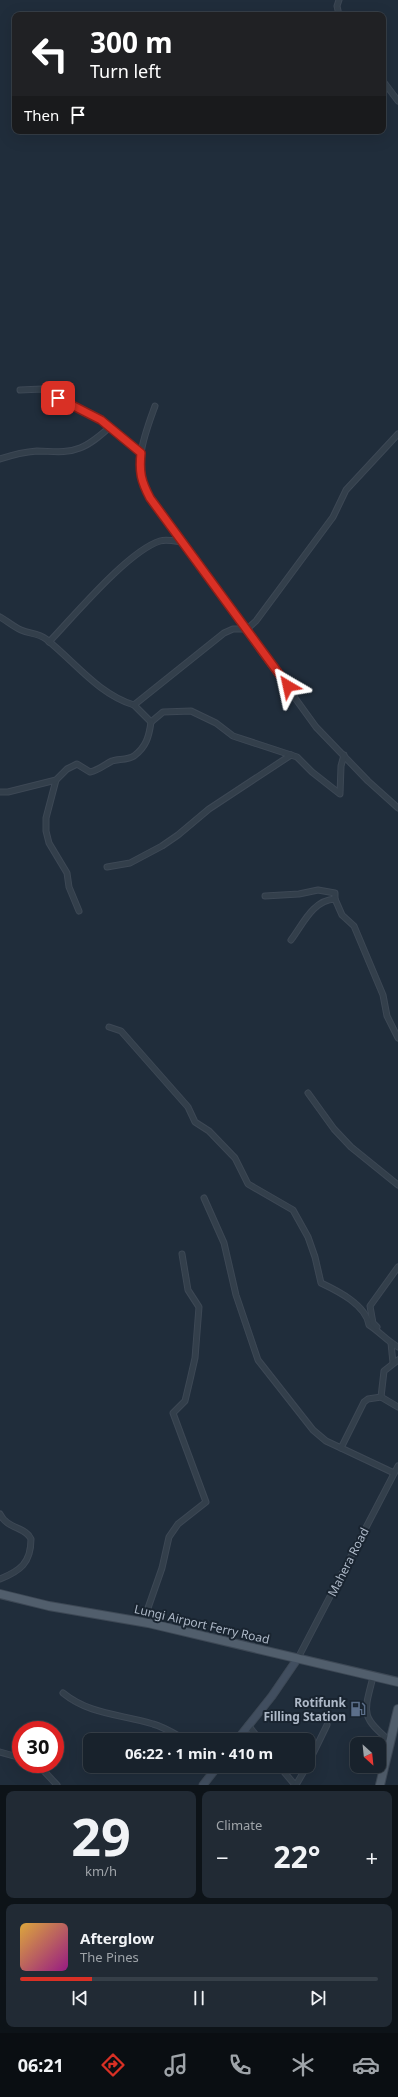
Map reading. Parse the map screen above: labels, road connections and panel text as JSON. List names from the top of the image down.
{
  "streets": {
    "main road": ["Lungi Airport Ferry Road"],
    "street": ["Mahera Road"]
  },
  "crossings": [
    ["Mahera Road", "Lungi Airport Ferry Road"]
  ],
  "places": {
    "fuel station": ["Rotifunk Filling Station"]
  },
  "north": "bottom right",
  "page": {
    "turn": ["300 m", "Turn left"],
    "then": "Then",
    "limit": "30",
    "trip": "06:22 · 1 min · 410 m",
    "tile": [
      ["29", "km/h"],
      "Climate"
    ],
    "heat": ["−", "22°", "+"],
    "song": ["Afterglow", "The Pines"],
    "tabs": "06:21"
  }
}
